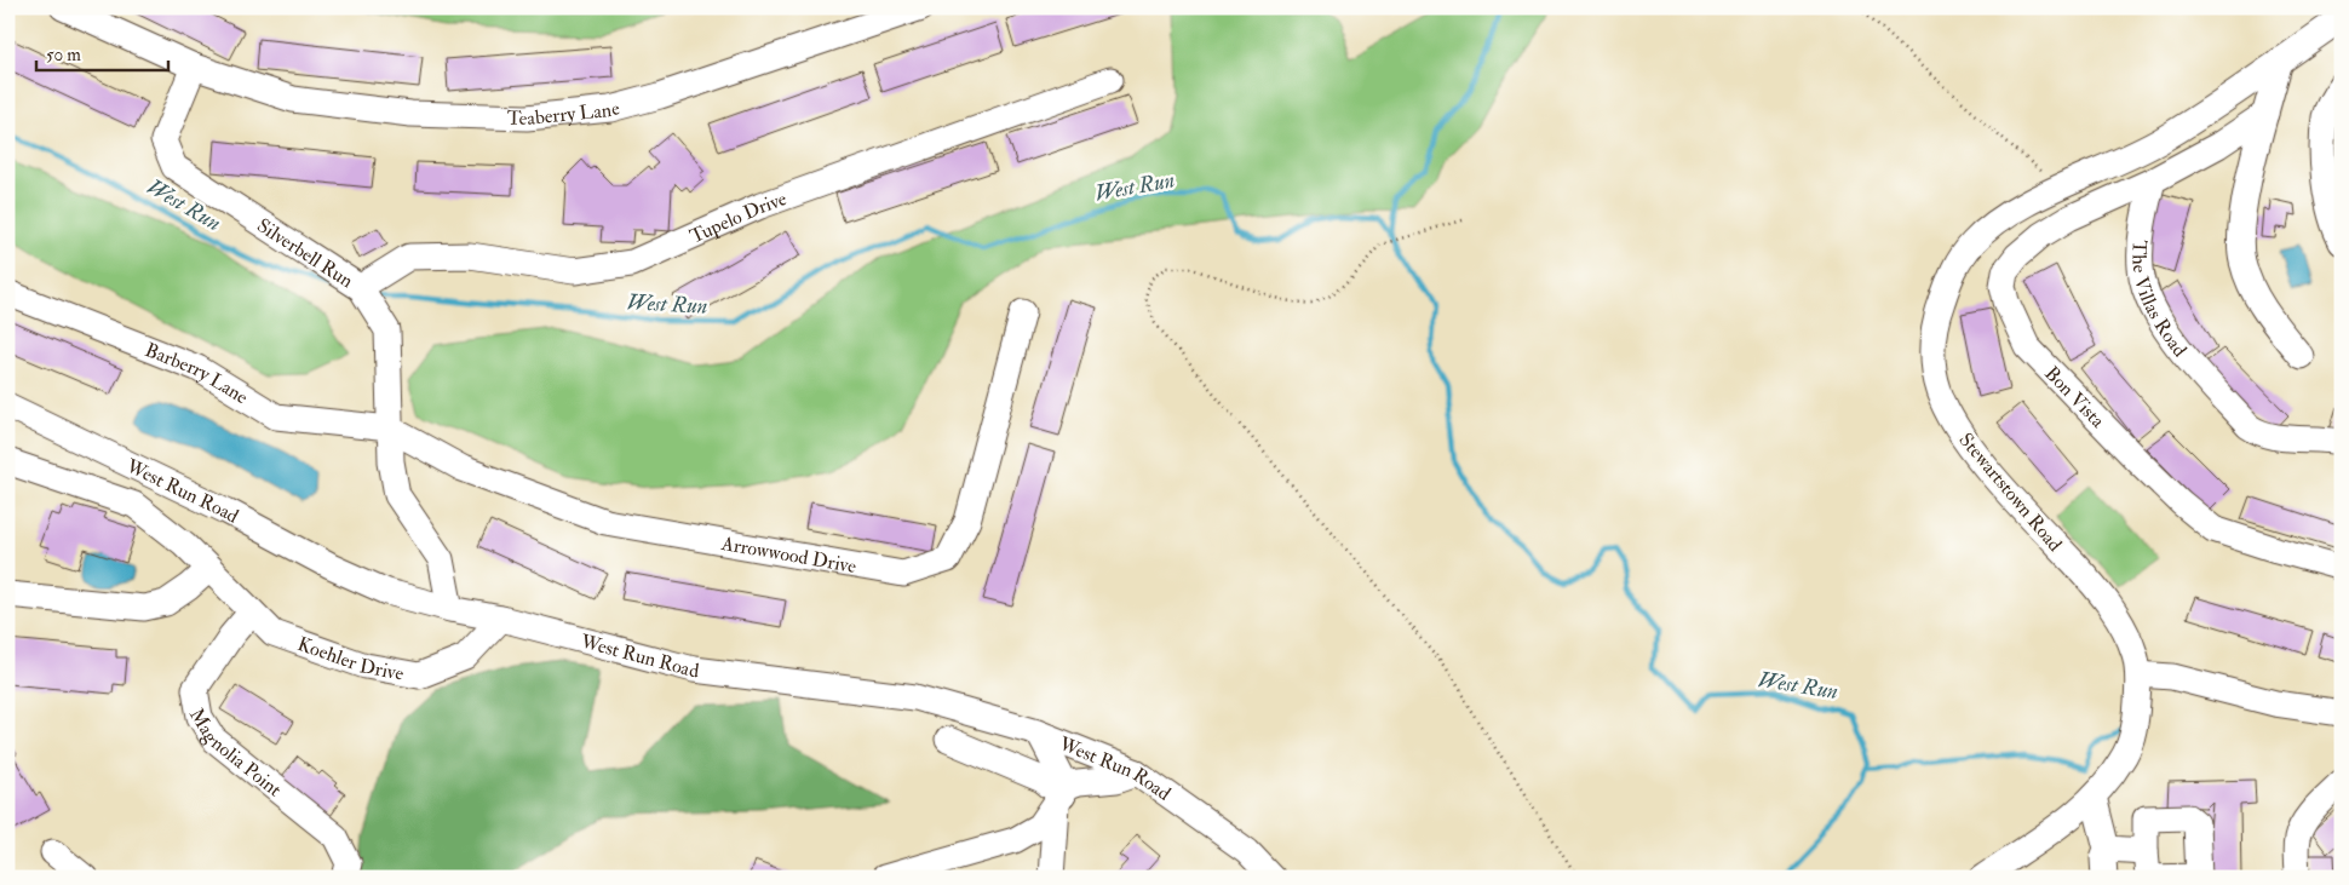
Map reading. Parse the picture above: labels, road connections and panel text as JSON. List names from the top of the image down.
{
  "streets": {
    "street": [
      "Teaberry Lane",
      "Tupelo Drive",
      "Silverbell Run",
      "The Villas Road",
      "Barberry Lane",
      "Bon Vista",
      "West Run Road",
      "Stewartstown Road",
      "Arrowwood Drive",
      "Koehler Drive",
      "Magnolia Point"
    ]
  },
  "crossings": [
    ["Teaberry Lane", "Silverbell Run"],
    ["Tupelo Drive", "Silverbell Run"],
    ["Silverbell Run", "Barberry Lane"],
    ["Silverbell Run", "West Run Road"],
    ["Silverbell Run", "Arrowwood Drive"],
    ["The Villas Road", "Bon Vista"],
    ["Barberry Lane", "Arrowwood Drive"],
    ["West Run Road", "Koehler Drive"],
    ["Koehler Drive", "Magnolia Point"]
  ],
  "water": ["West Run"],
  "scale_bar": "50 m"
}
